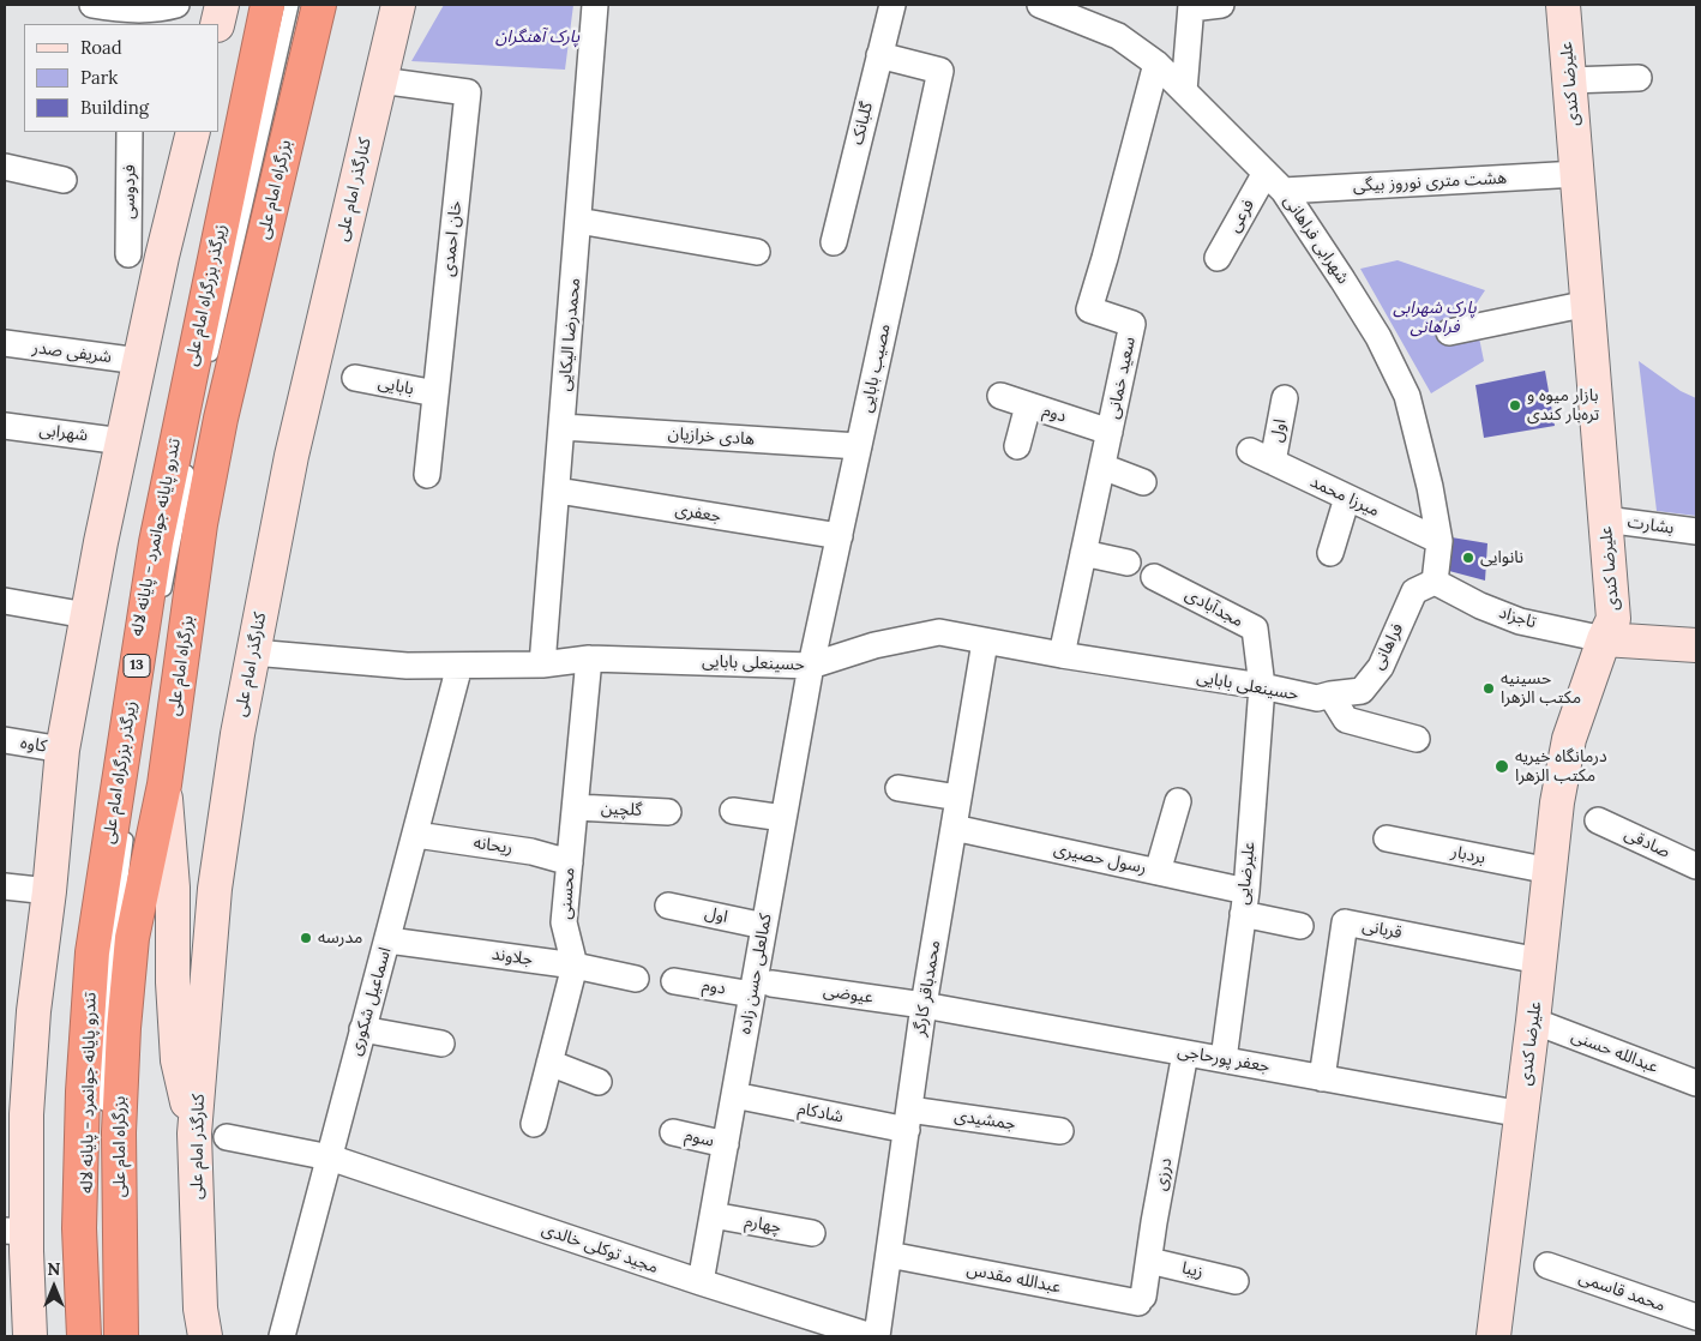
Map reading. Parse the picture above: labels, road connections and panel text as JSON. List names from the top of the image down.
{
  "streets": {
    "highway": ["بزرگراه امام علی", "زیرگذر بزرگراه امام علی", "13"],
    "main road": ["علیرضا کندی", "کنارگذر امام علی"],
    "street": [
      "گلبانک",
      "هشت متری نوروز بیگی",
      "فردوسی",
      "فرعی",
      "خان احمدی",
      "شهرابی فراهانی",
      "محمدرضا الیکایی",
      "شریفی صدر",
      "مصیب بابایی",
      "سعید خمانی",
      "بابایی",
      "دوم",
      "اول",
      "شهرابی",
      "هادی خرازیان",
      "میرزا محمد",
      "جعفری",
      "بشارت",
      "مجدآبادی",
      "تاجزاد",
      "فراهانی",
      "حسینعلی بابایی",
      "کاوه",
      "گلچین",
      "صادقی",
      "ریحانه",
      "بردبار",
      "رسول حصیری",
      "علیرضایی",
      "محسنی",
      "قربانی",
      "جلاوند",
      "کمالعلی حسن زاده",
      "محمدباقر کارگر",
      "عیوضی",
      "اسماعیل شکوری",
      "عبدالله حسنی",
      "جعفر پورحاجی",
      "شادکام",
      "جمشیدی",
      "سوم",
      "درزی",
      "چهارم",
      "مجید توکلی خالدی",
      "زیبا",
      "عبدالله مقدس",
      "محمد قاسمی"
    ],
    "lane": ["تندرو پایانه جوانمرد - پایانه لاله"]
  },
  "crossings": [
    ["علیرضا کندی", "هشت متری نوروز بیگی"],
    ["علیرضا کندی", "بشارت"],
    ["علیرضا کندی", "تاجزاد"],
    ["علیرضا کندی", "بردبار"],
    ["علیرضا کندی", "قربانی"],
    ["علیرضا کندی", "عبدالله حسنی"],
    ["علیرضا کندی", "جعفر پورحاجی"],
    ["گلبانک", "مصیب بابایی"],
    ["هشت متری نوروز بیگی", "فرعی"],
    ["هشت متری نوروز بیگی", "شهرابی فراهانی"],
    ["کنارگذر امام علی", "خان احمدی"],
    ["کنارگذر امام علی", "حسینعلی بابایی"],
    ["فرعی", "شهرابی فراهانی"],
    ["خان احمدی", "بابایی"],
    ["شهرابی فراهانی", "سعید خمانی"],
    ["شهرابی فراهانی", "میرزا محمد"],
    ["شهرابی فراهانی", "تاجزاد"],
    ["شهرابی فراهانی", "فراهانی"],
    ["محمدرضا الیکایی", "هادی خرازیان"],
    ["محمدرضا الیکایی", "جعفری"],
    ["محمدرضا الیکایی", "حسینعلی بابایی"],
    ["مصیب بابایی", "هادی خرازیان"],
    ["مصیب بابایی", "جعفری"],
    ["مصیب بابایی", "حسینعلی بابایی"],
    ["مصیب بابایی", "کمالعلی حسن زاده"],
    ["سعید خمانی", "دوم"],
    ["سعید خمانی", "حسینعلی بابایی"],
    ["دوم", "کمالعلی حسن زاده"],
    ["دوم", "عیوضی"],
    ["اول", "میرزا محمد"],
    ["اول", "کمالعلی حسن زاده"],
    ["مجدآبادی", "حسینعلی بابایی"],
    ["مجدآبادی", "علیرضایی"],
    ["تاجزاد", "فراهانی"],
    ["فراهانی", "حسینعلی بابایی"],
    ["حسینعلی بابایی", "علیرضایی"],
    ["حسینعلی بابایی", "محسنی"],
    ["حسینعلی بابایی", "کمالعلی حسن زاده"],
    ["حسینعلی بابایی", "محمدباقر کارگر"],
    ["حسینعلی بابایی", "اسماعیل شکوری"],
    ["گلچین", "محسنی"],
    ["ریحانه", "محسنی"],
    ["ریحانه", "اسماعیل شکوری"],
    ["رسول حصیری", "علیرضایی"],
    ["رسول حصیری", "محمدباقر کارگر"],
    ["علیرضایی", "جعفر پورحاجی"],
    ["محسنی", "جلاوند"],
    ["قربانی", "جعفر پورحاجی"],
    ["جلاوند", "اسماعیل شکوری"],
    ["کمالعلی حسن زاده", "عیوضی"],
    ["کمالعلی حسن زاده", "شادکام"],
    ["کمالعلی حسن زاده", "سوم"],
    ["کمالعلی حسن زاده", "چهارم"],
    ["کمالعلی حسن زاده", "مجید توکلی خالدی"],
    ["محمدباقر کارگر", "عیوضی"],
    ["محمدباقر کارگر", "جعفر پورحاجی"],
    ["محمدباقر کارگر", "شادکام"],
    ["محمدباقر کارگر", "جمشیدی"],
    ["محمدباقر کارگر", "عبدالله مقدس"],
    ["عیوضی", "جعفر پورحاجی"],
    ["اسماعیل شکوری", "مجید توکلی خالدی"],
    ["جعفر پورحاجی", "درزی"],
    ["شادکام", "جمشیدی"],
    ["درزی", "زیبا"],
    ["درزی", "عبدالله مقدس"]
  ],
  "parks": ["پارک آهنگران", "پارک شهرابی فراهانی"],
  "places": [
    "بازار میوه و تره‌بار کندی",
    "نانوایی",
    "حسینیه مکتب الزهرا",
    "درمانگاه خیریه مکتب الزهرا",
    "مدرسه"
  ],
  "legend": ["Road", "Park", "Building"],
  "north": "top"
}
